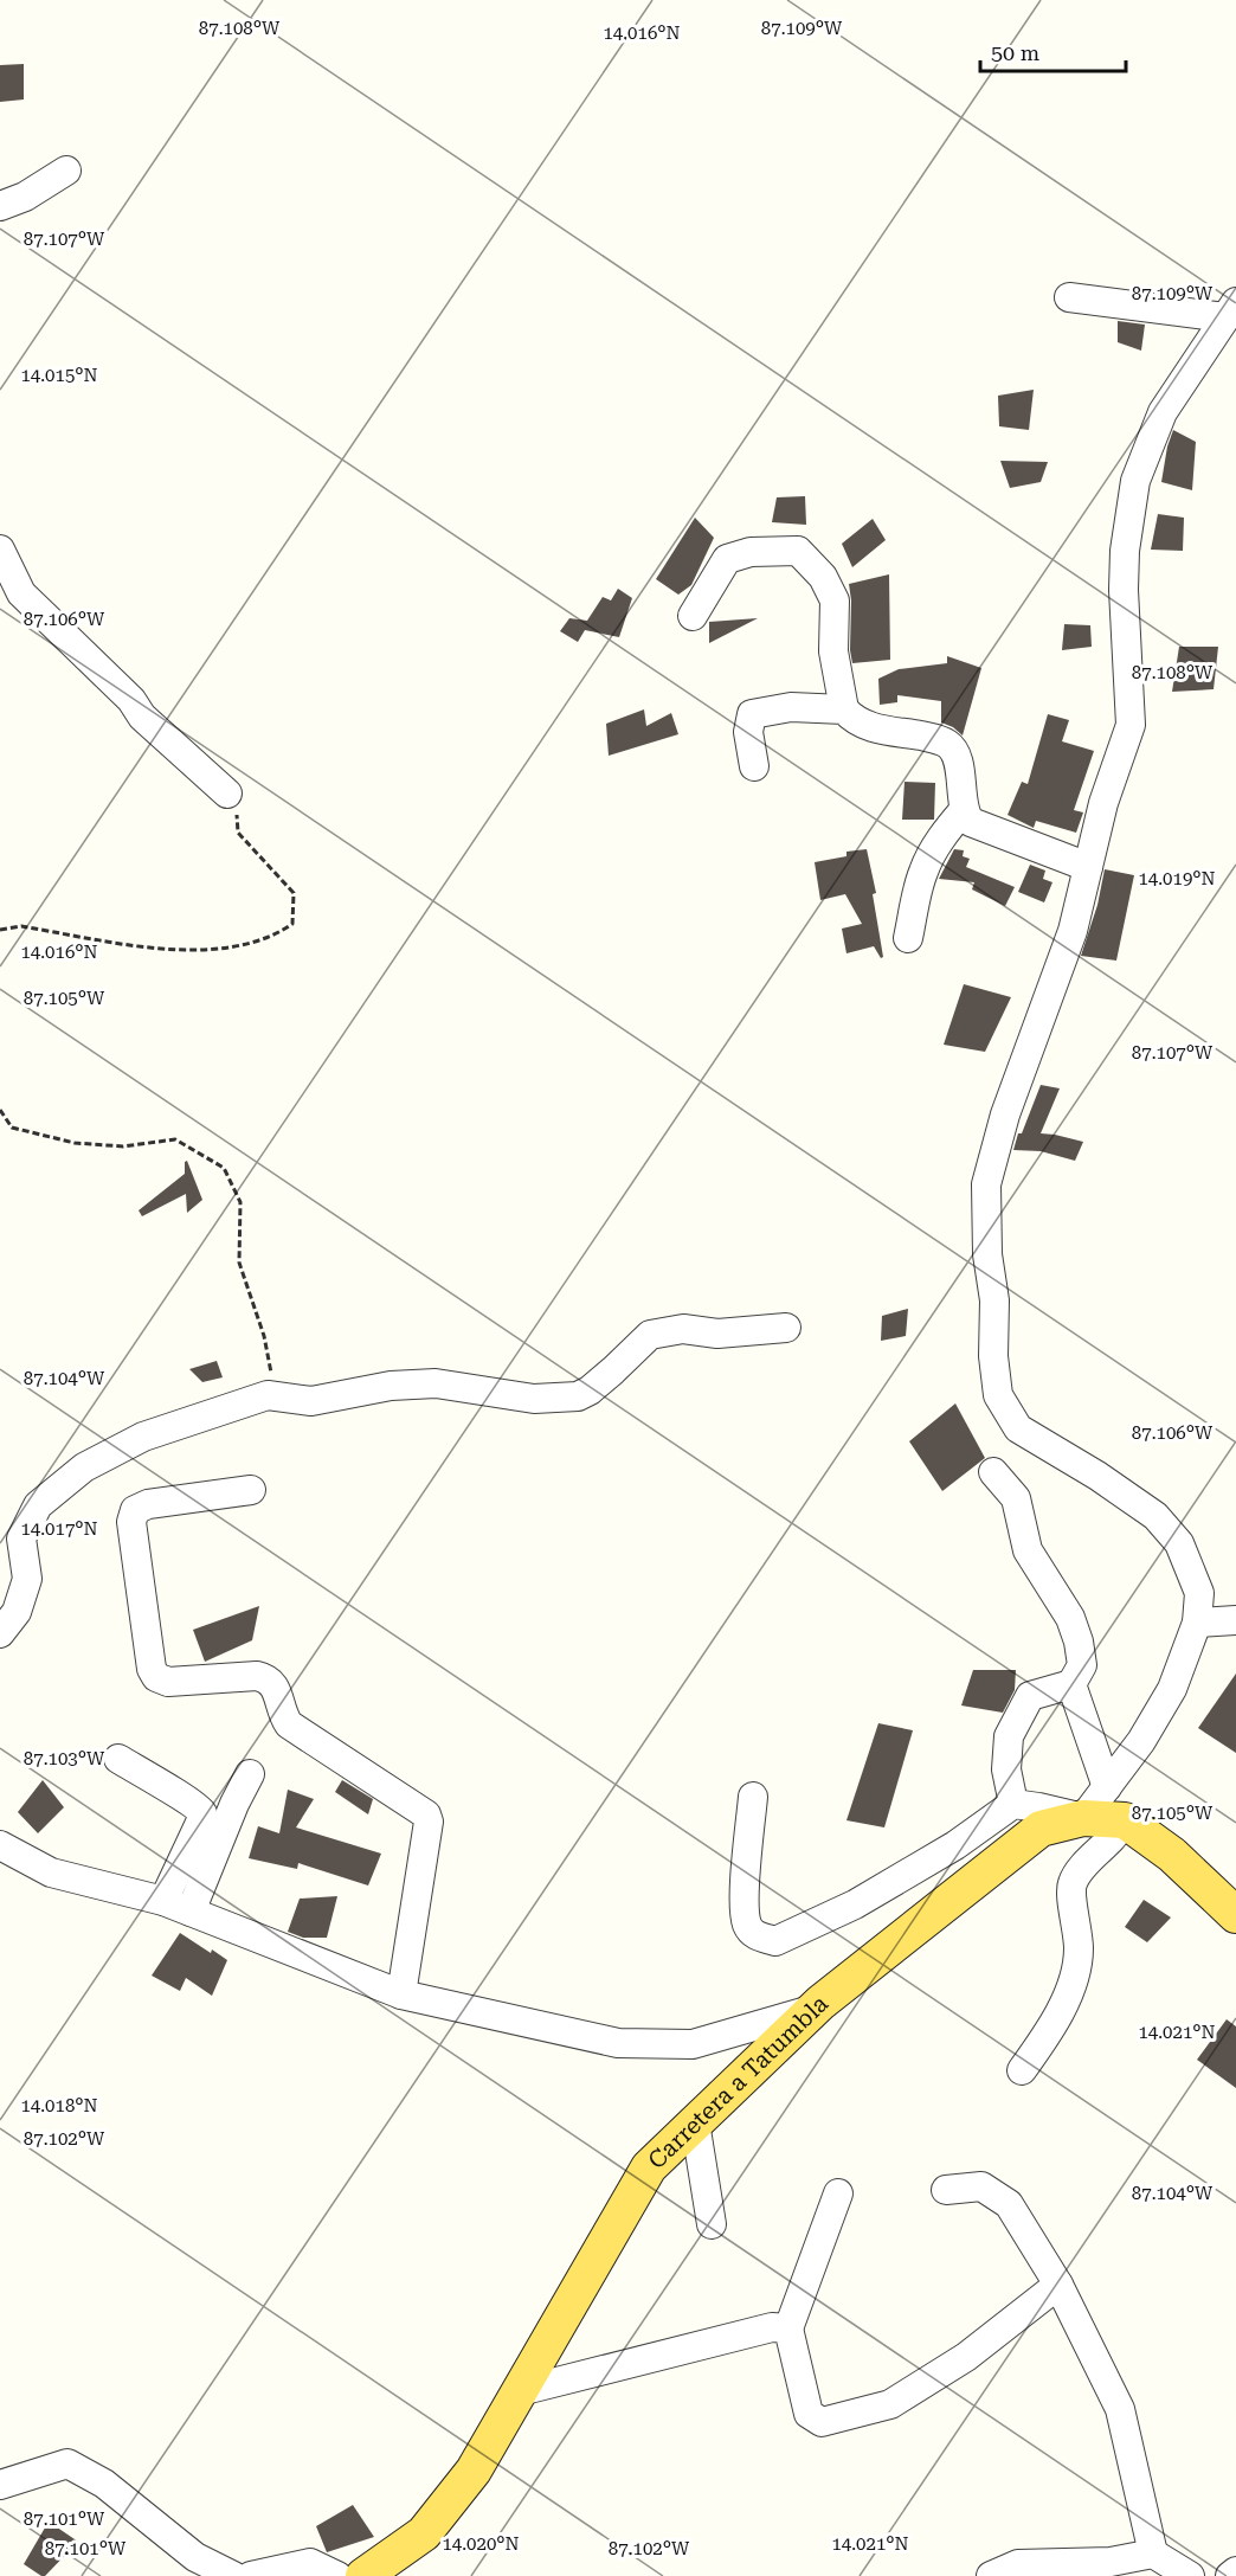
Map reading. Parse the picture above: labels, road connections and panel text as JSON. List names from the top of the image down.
{
  "streets": {
    "main road": ["Carretera a Tatumbla"]
  },
  "scale_bar": "50 m",
  "coordinates": [
    "87.108°W",
    "87.109°W",
    "14.016°N",
    "87.107°W",
    "14.015°N",
    "87.106°W",
    "14.019°N",
    "87.105°W",
    "87.104°W",
    "14.017°N",
    "87.103°W",
    "14.021°N",
    "14.018°N",
    "87.102°W",
    "87.101°W",
    "14.020°N"
  ]
}
